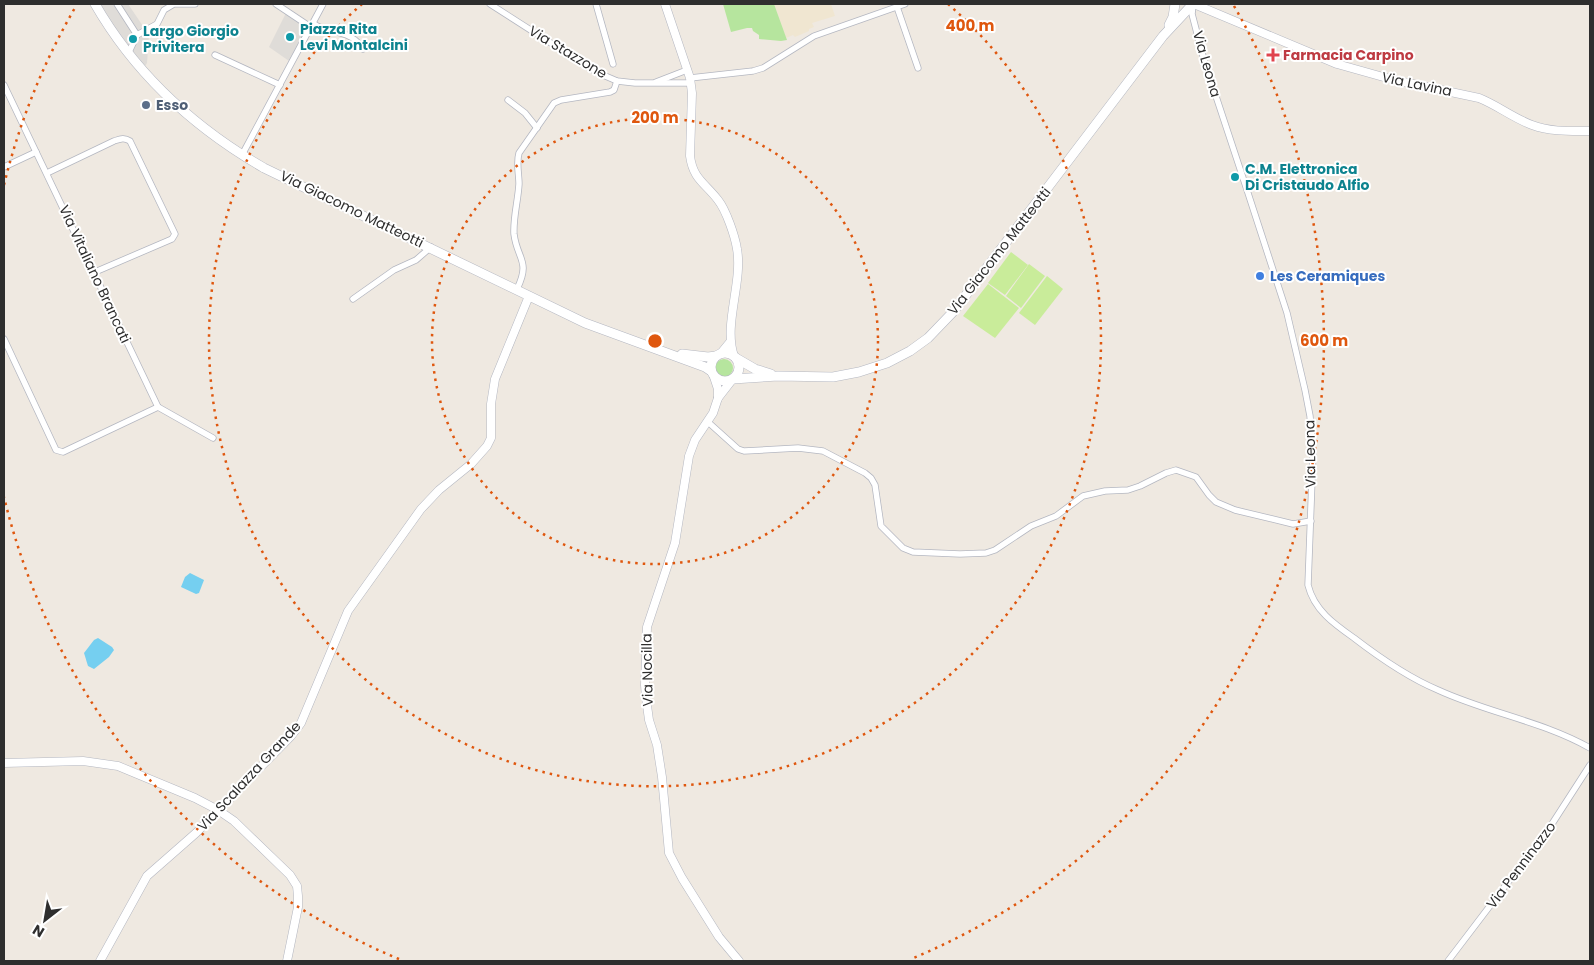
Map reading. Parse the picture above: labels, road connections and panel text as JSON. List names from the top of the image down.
{
  "streets": {
    "main road": ["Via Giacomo Matteotti"],
    "street": [
      "Via Stazzone",
      "Via Leona",
      "Via Lavina",
      "Via Vitaliano Brancati",
      "Via Nocilla",
      "Via Scalazza Grande",
      "Via Penninazzo"
    ]
  },
  "crossings": [
    ["Via Giacomo Matteotti", "Via Scalazza Grande"]
  ],
  "places": {
    "other": [
      "Piazza Rita Levi Montalcini",
      "Largo Giorgio Privitera",
      "Esso",
      "C.M. Elettronica Di Cristaudo Alfio",
      "Les Ceramiques"
    ],
    "health": ["Farmacia Carpino"]
  },
  "north": "bottom left",
  "rings": ["400 m", "200 m", "600 m"]
}
